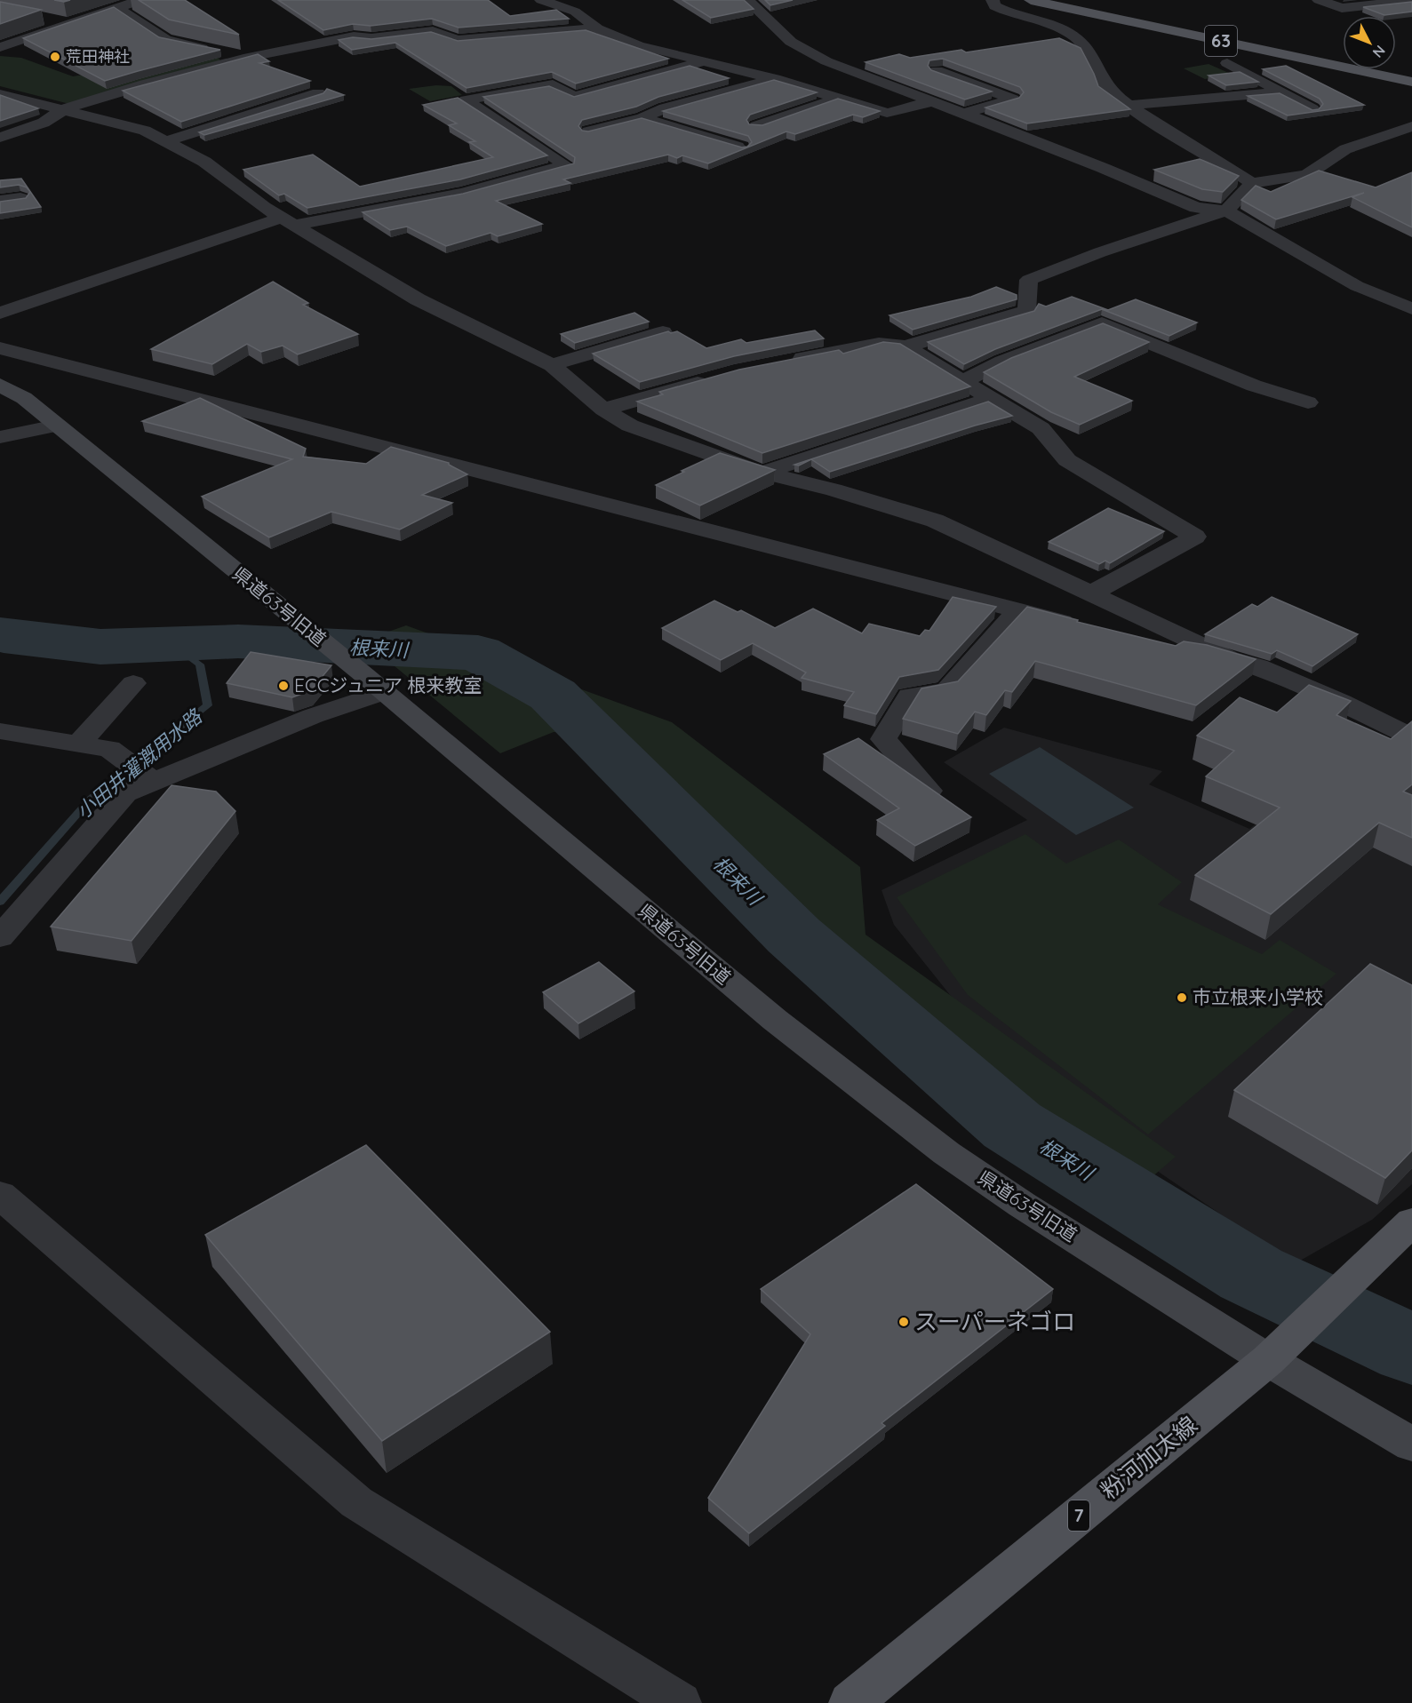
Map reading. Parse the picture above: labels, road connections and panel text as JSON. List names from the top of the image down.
{
  "streets": {
    "main road": ["63", "粉河加太線", "7"],
    "street": ["県道63号旧道"]
  },
  "crossings": [
    ["県道63号旧道", "粉河加太線"]
  ],
  "water": ["根来川", "小田井灌漑用水路"],
  "places": [
    "荒田神社",
    "ECCジュニア 根来教室",
    "市立根来小学校",
    "スーパーネゴロ"
  ],
  "north": "bottom right"
}
